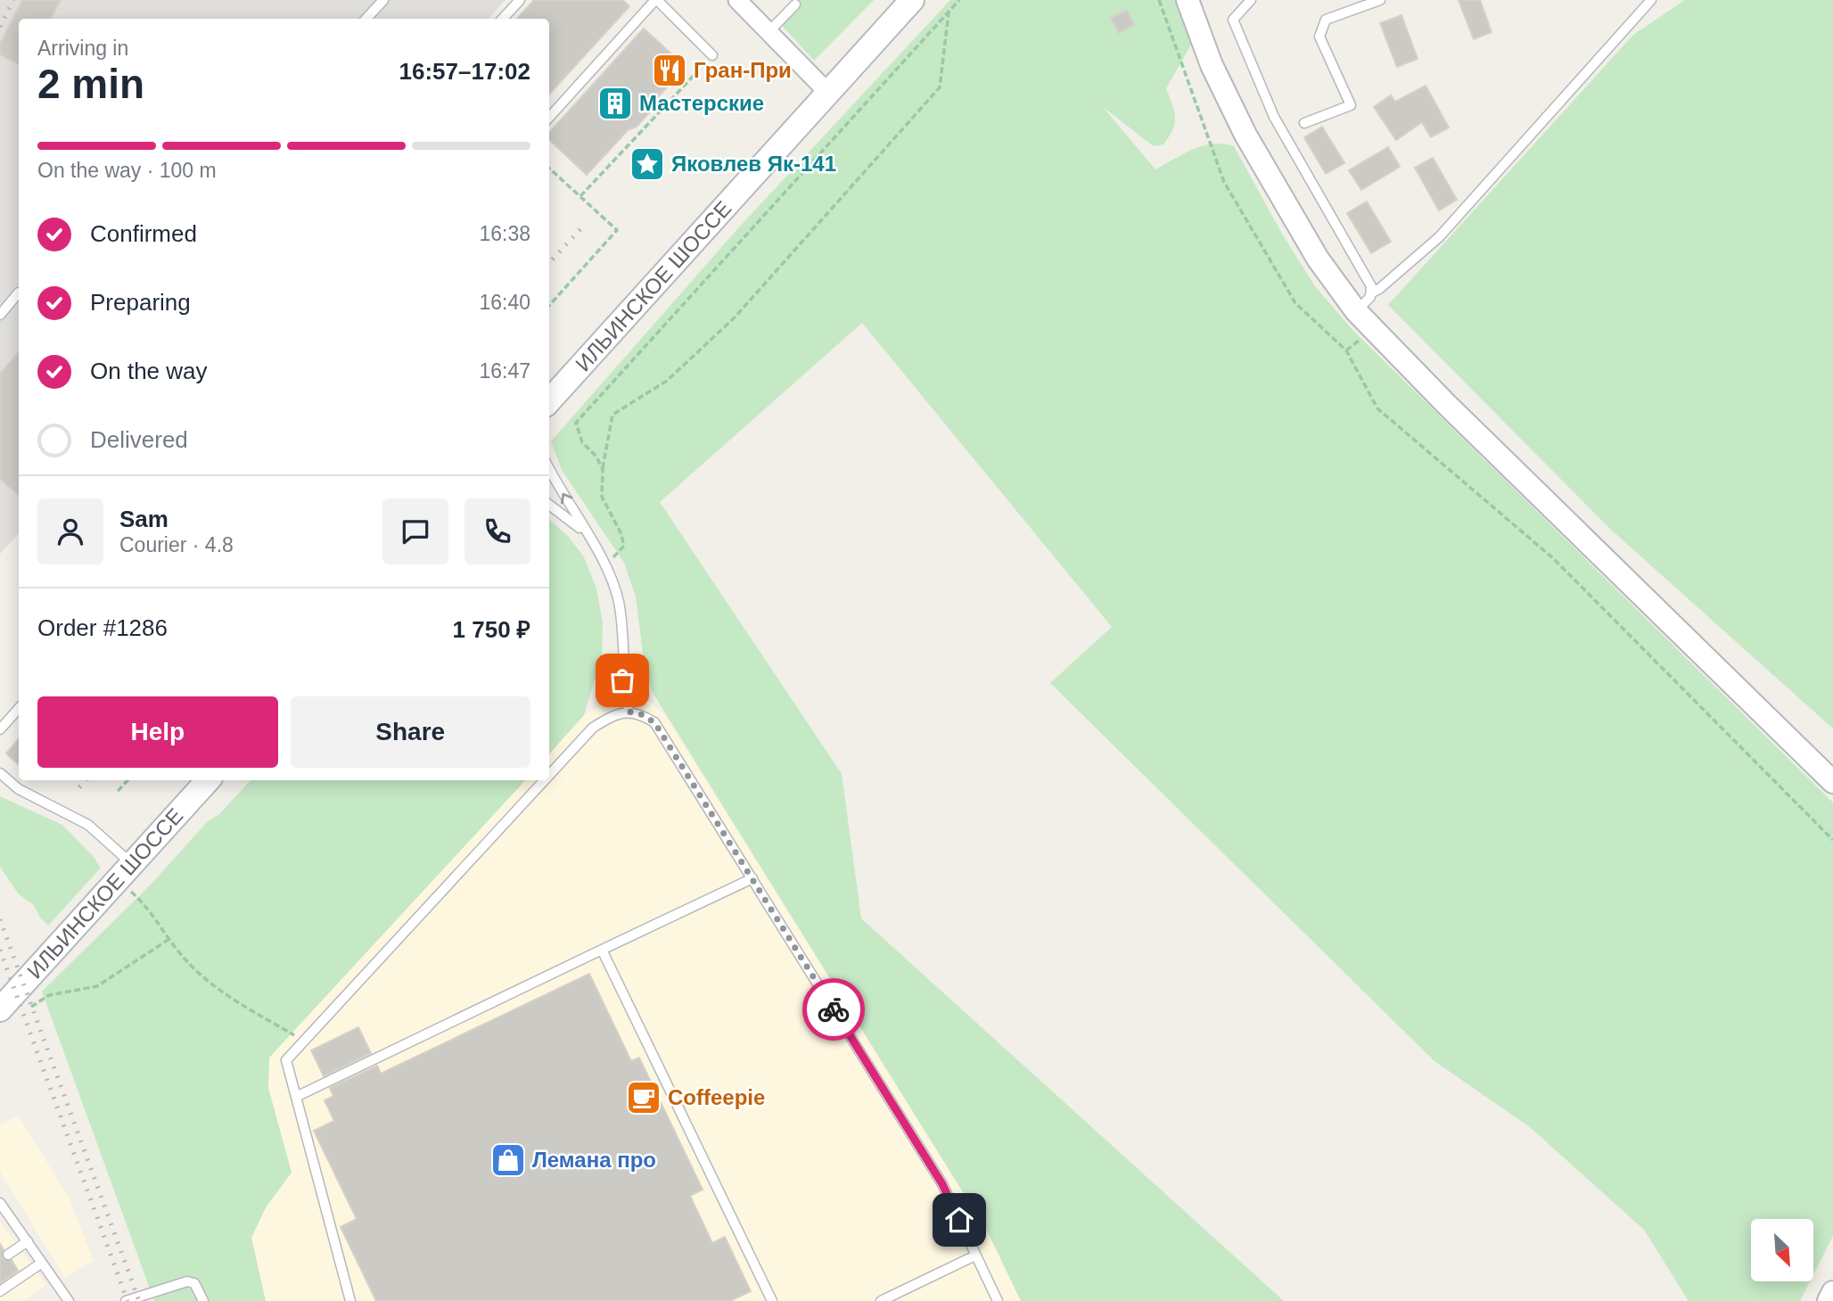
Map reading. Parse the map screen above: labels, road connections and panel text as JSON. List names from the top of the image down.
{
  "streets": {
    "main road": ["ИЛЬИНСКОЕ ШОССЕ"]
  },
  "places": {
    "restaurant": ["Гран-При"],
    "building": ["Мастерские"],
    "place": ["Яковлев Як-141"],
    "cafe": ["Coffeepie"],
    "shop": ["Лемана про"]
  },
  "north": "bottom right",
  "page": {
    "heading": ["2 min", "Arriving in", "16:57–17:02"],
    "panel": [
      "Sam",
      "Courier · 4.8",
      "Order #1286",
      "1 750 ₽"
    ],
    "bar": "On the way · 100 m",
    "list": [
      ["Confirmed", "16:38"],
      ["Preparing", "16:40"],
      ["On the way", "16:47"],
      "Delivered"
    ],
    "buttons": ["Help", "Share"]
  }
}
